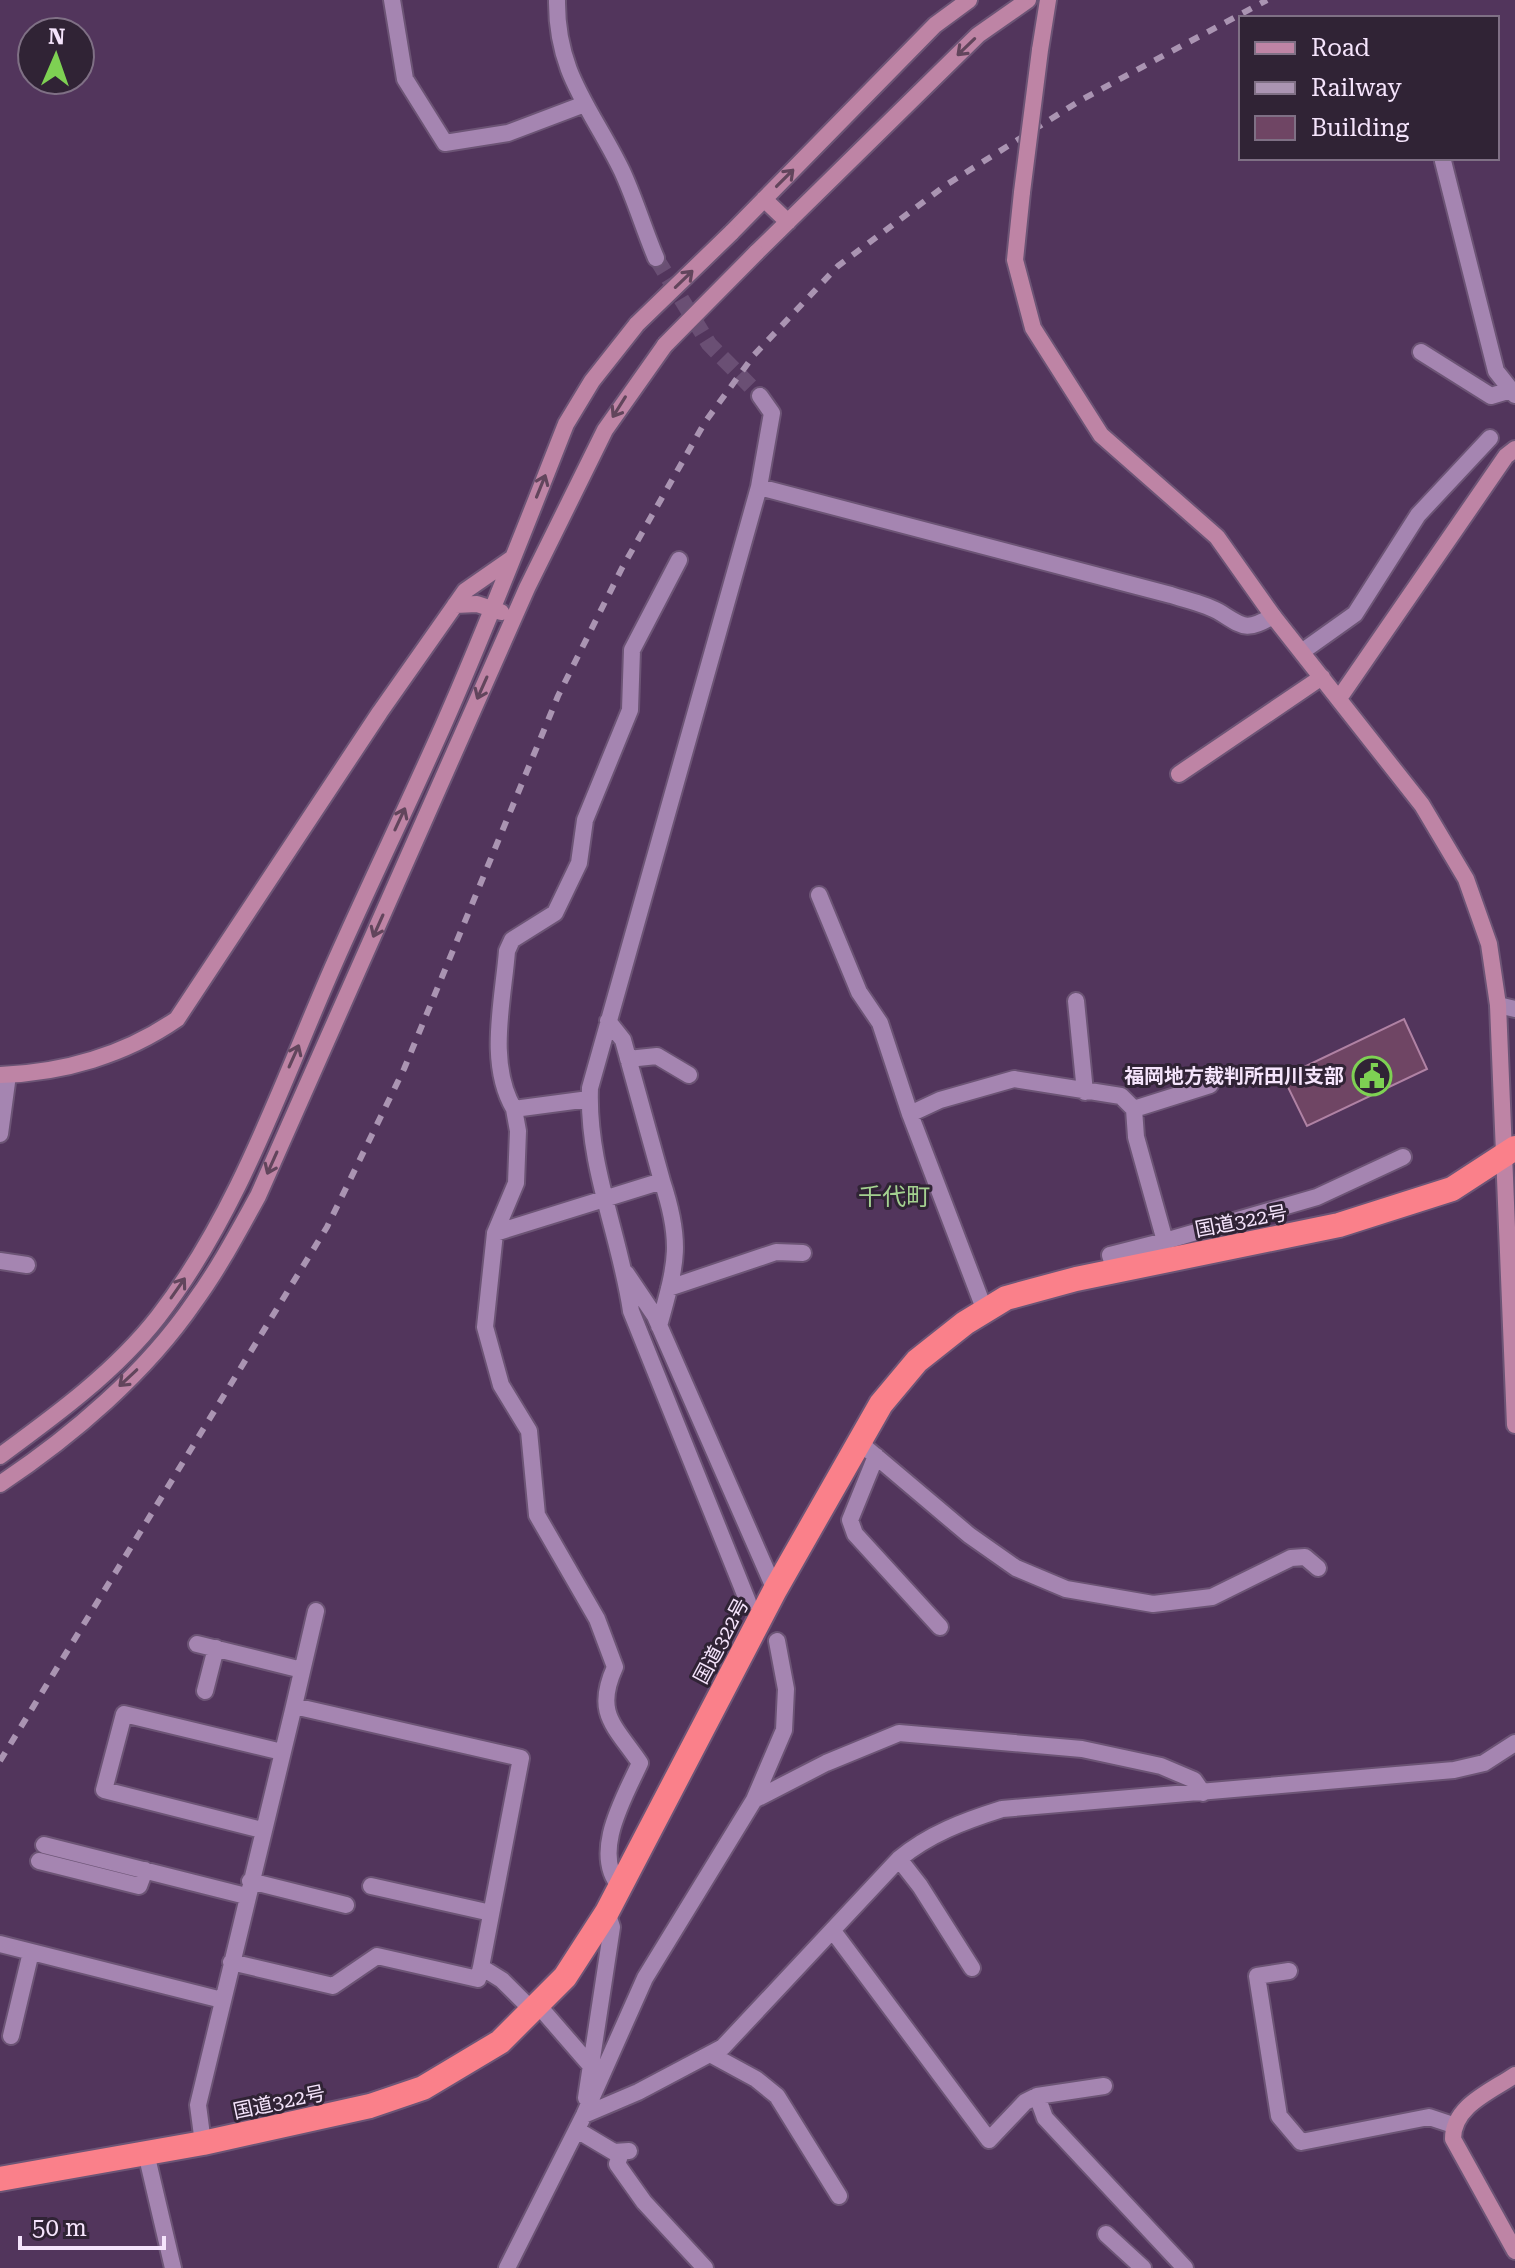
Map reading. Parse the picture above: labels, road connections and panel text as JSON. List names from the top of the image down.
{
  "streets": {
    "highway": ["国道322号"]
  },
  "districts": ["千代町"],
  "places": {
    "public building": ["福岡地方裁判所田川支部"]
  },
  "legend": ["Road", "Railway", "Building"],
  "scale_bar": "50 m",
  "north": "top"
}
